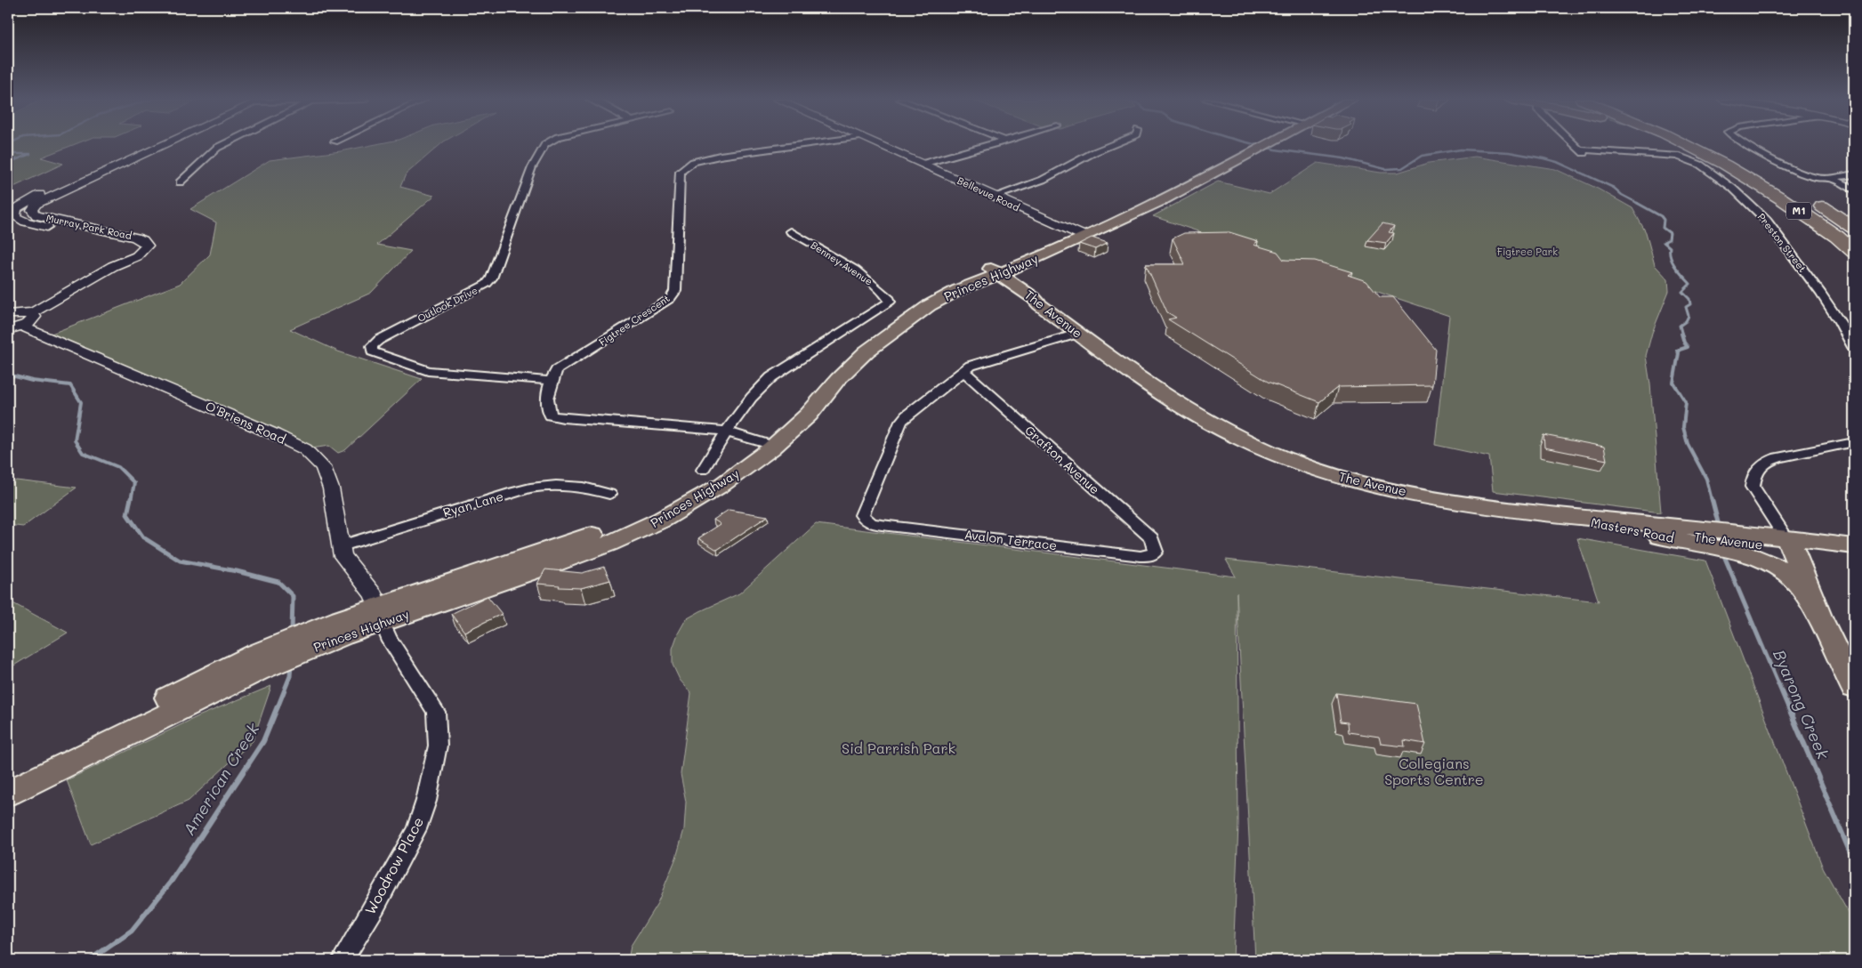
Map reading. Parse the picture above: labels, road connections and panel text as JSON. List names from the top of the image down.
{
  "streets": {
    "highway": ["M1"],
    "main road": ["Princes Highway", "The Avenue", "Masters Road"],
    "street": [
      "Bellevue Road",
      "Murray Park Road",
      "Preston Street",
      "Benney Avenue",
      "Outlook Drive",
      "Figtree Crescent",
      "O'Briens Road",
      "Grafton Avenue",
      "Ryan Lane",
      "Avalon Terrace",
      "Woodrow Place"
    ]
  },
  "crossings": [
    ["Bellevue Road", "Princes Highway"],
    ["Murray Park Road", "O'Briens Road"],
    ["Benney Avenue", "Princes Highway"],
    ["Princes Highway", "The Avenue"],
    ["Princes Highway", "O'Briens Road"],
    ["Princes Highway", "Woodrow Place"],
    ["Outlook Drive", "Figtree Crescent"],
    ["The Avenue", "Masters Road"],
    ["O'Briens Road", "Ryan Lane"],
    ["O'Briens Road", "Woodrow Place"],
    ["Grafton Avenue", "Avalon Terrace"]
  ],
  "water": ["Byarong Creek", "American Creek"],
  "parks": ["Figtree Park", "Sid Parrish Park", "Collegians Sports Centre"]
}
